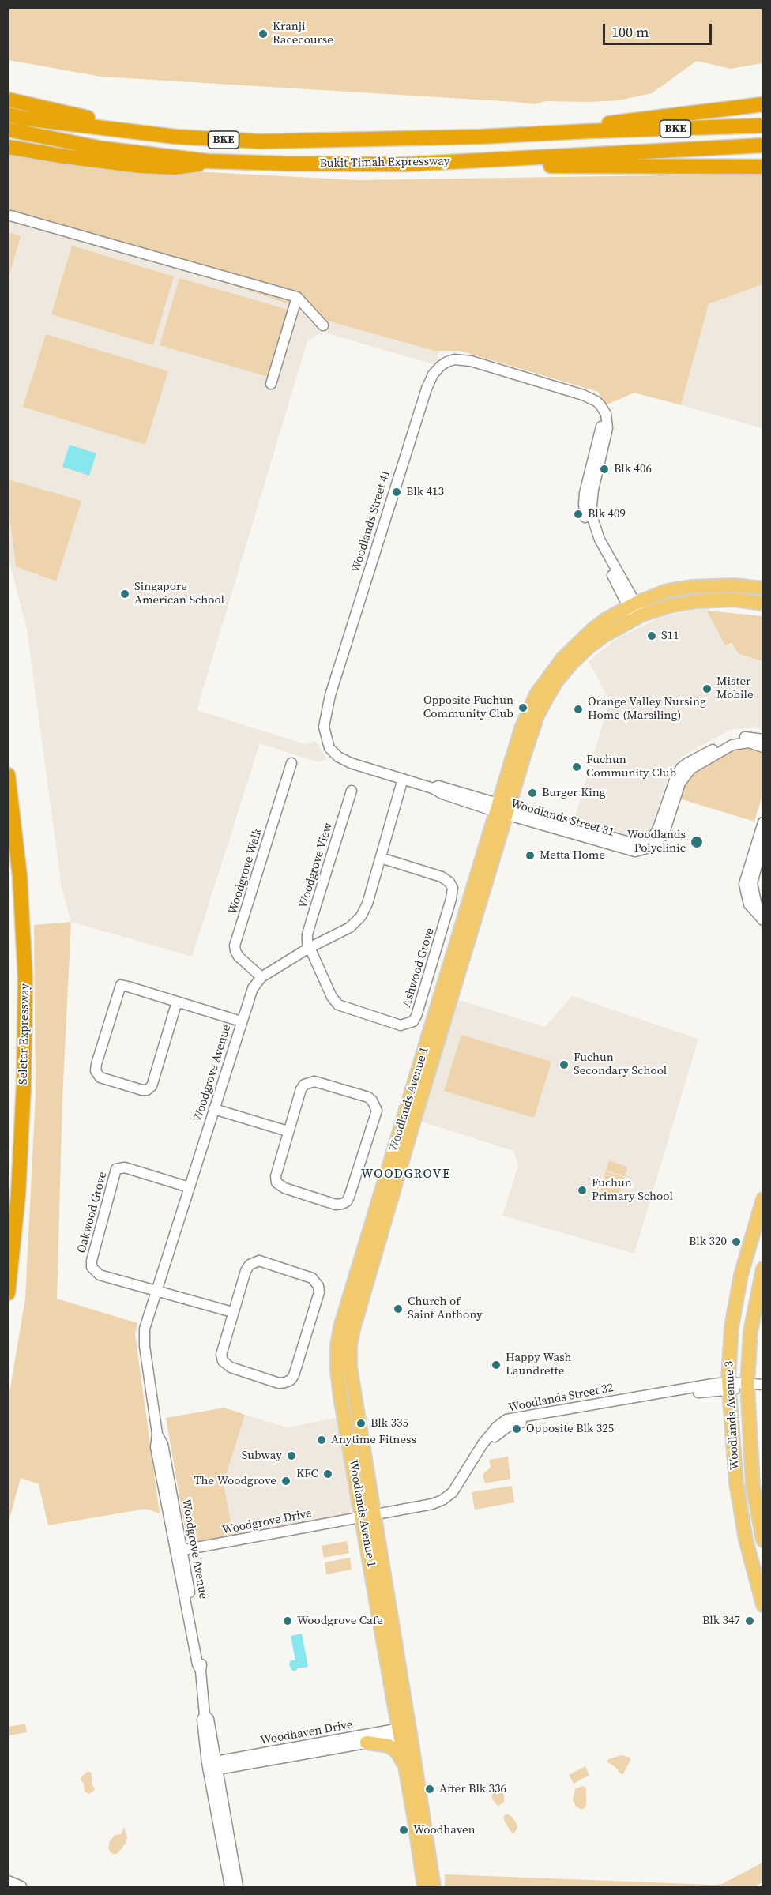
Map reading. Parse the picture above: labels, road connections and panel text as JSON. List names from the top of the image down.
{
  "streets": {
    "highway": ["BKE", "Bukit Timah Expressway", "Seletar Expressway"],
    "main road": ["Woodlands Avenue 1", "Woodlands Avenue 3"],
    "street": [
      "Woodlands Street 41",
      "Woodlands Street 31",
      "Woodgrove View",
      "Woodgrove Walk",
      "Ashwood Grove",
      "Woodgrove Avenue",
      "Oakwood Grove",
      "Woodlands Street 32",
      "Woodgrove Drive",
      "Woodhaven Drive"
    ]
  },
  "crossings": [
    ["Woodlands Street 41", "Woodlands Street 31"],
    ["Woodlands Street 41", "Woodgrove Avenue"],
    ["Woodlands Street 41", "Woodlands Avenue 1"],
    ["Woodlands Street 31", "Woodlands Avenue 1"],
    ["Woodgrove View", "Ashwood Grove"],
    ["Woodgrove View", "Woodgrove Avenue"],
    ["Woodgrove Walk", "Woodgrove Avenue"],
    ["Ashwood Grove", "Woodgrove Avenue"],
    ["Woodgrove Avenue", "Oakwood Grove"],
    ["Woodgrove Avenue", "Woodgrove Drive"],
    ["Woodgrove Avenue", "Woodhaven Drive"],
    ["Woodlands Avenue 1", "Woodlands Street 32"],
    ["Woodlands Avenue 1", "Woodgrove Drive"],
    ["Woodlands Avenue 1", "Woodhaven Drive"],
    ["Woodlands Street 32", "Woodlands Avenue 3"],
    ["Woodlands Street 32", "Woodgrove Drive"]
  ],
  "districts": ["WOODGROVE"],
  "places": [
    "Kranji Racecourse",
    "Blk 406",
    "Blk 413",
    "Blk 409",
    "Singapore American School",
    "S11",
    "Mister Mobile",
    "Opposite Fuchun Community Club",
    "Orange Valley Nursing Home (Marsiling)",
    "Fuchun Community Club",
    "Burger King",
    "Woodlands Polyclinic",
    "Metta Home",
    "Fuchun Secondary School",
    "Fuchun Primary School",
    "Blk 320",
    "Church of Saint Anthony",
    "Happy Wash Laundrette",
    "Blk 335",
    "Opposite Blk 325",
    "Anytime Fitness",
    "Subway",
    "KFC",
    "The Woodgrove",
    "Woodgrove Cafe",
    "Blk 347",
    "After Blk 336",
    "Woodhaven"
  ],
  "scale_bar": "100 m"
}
